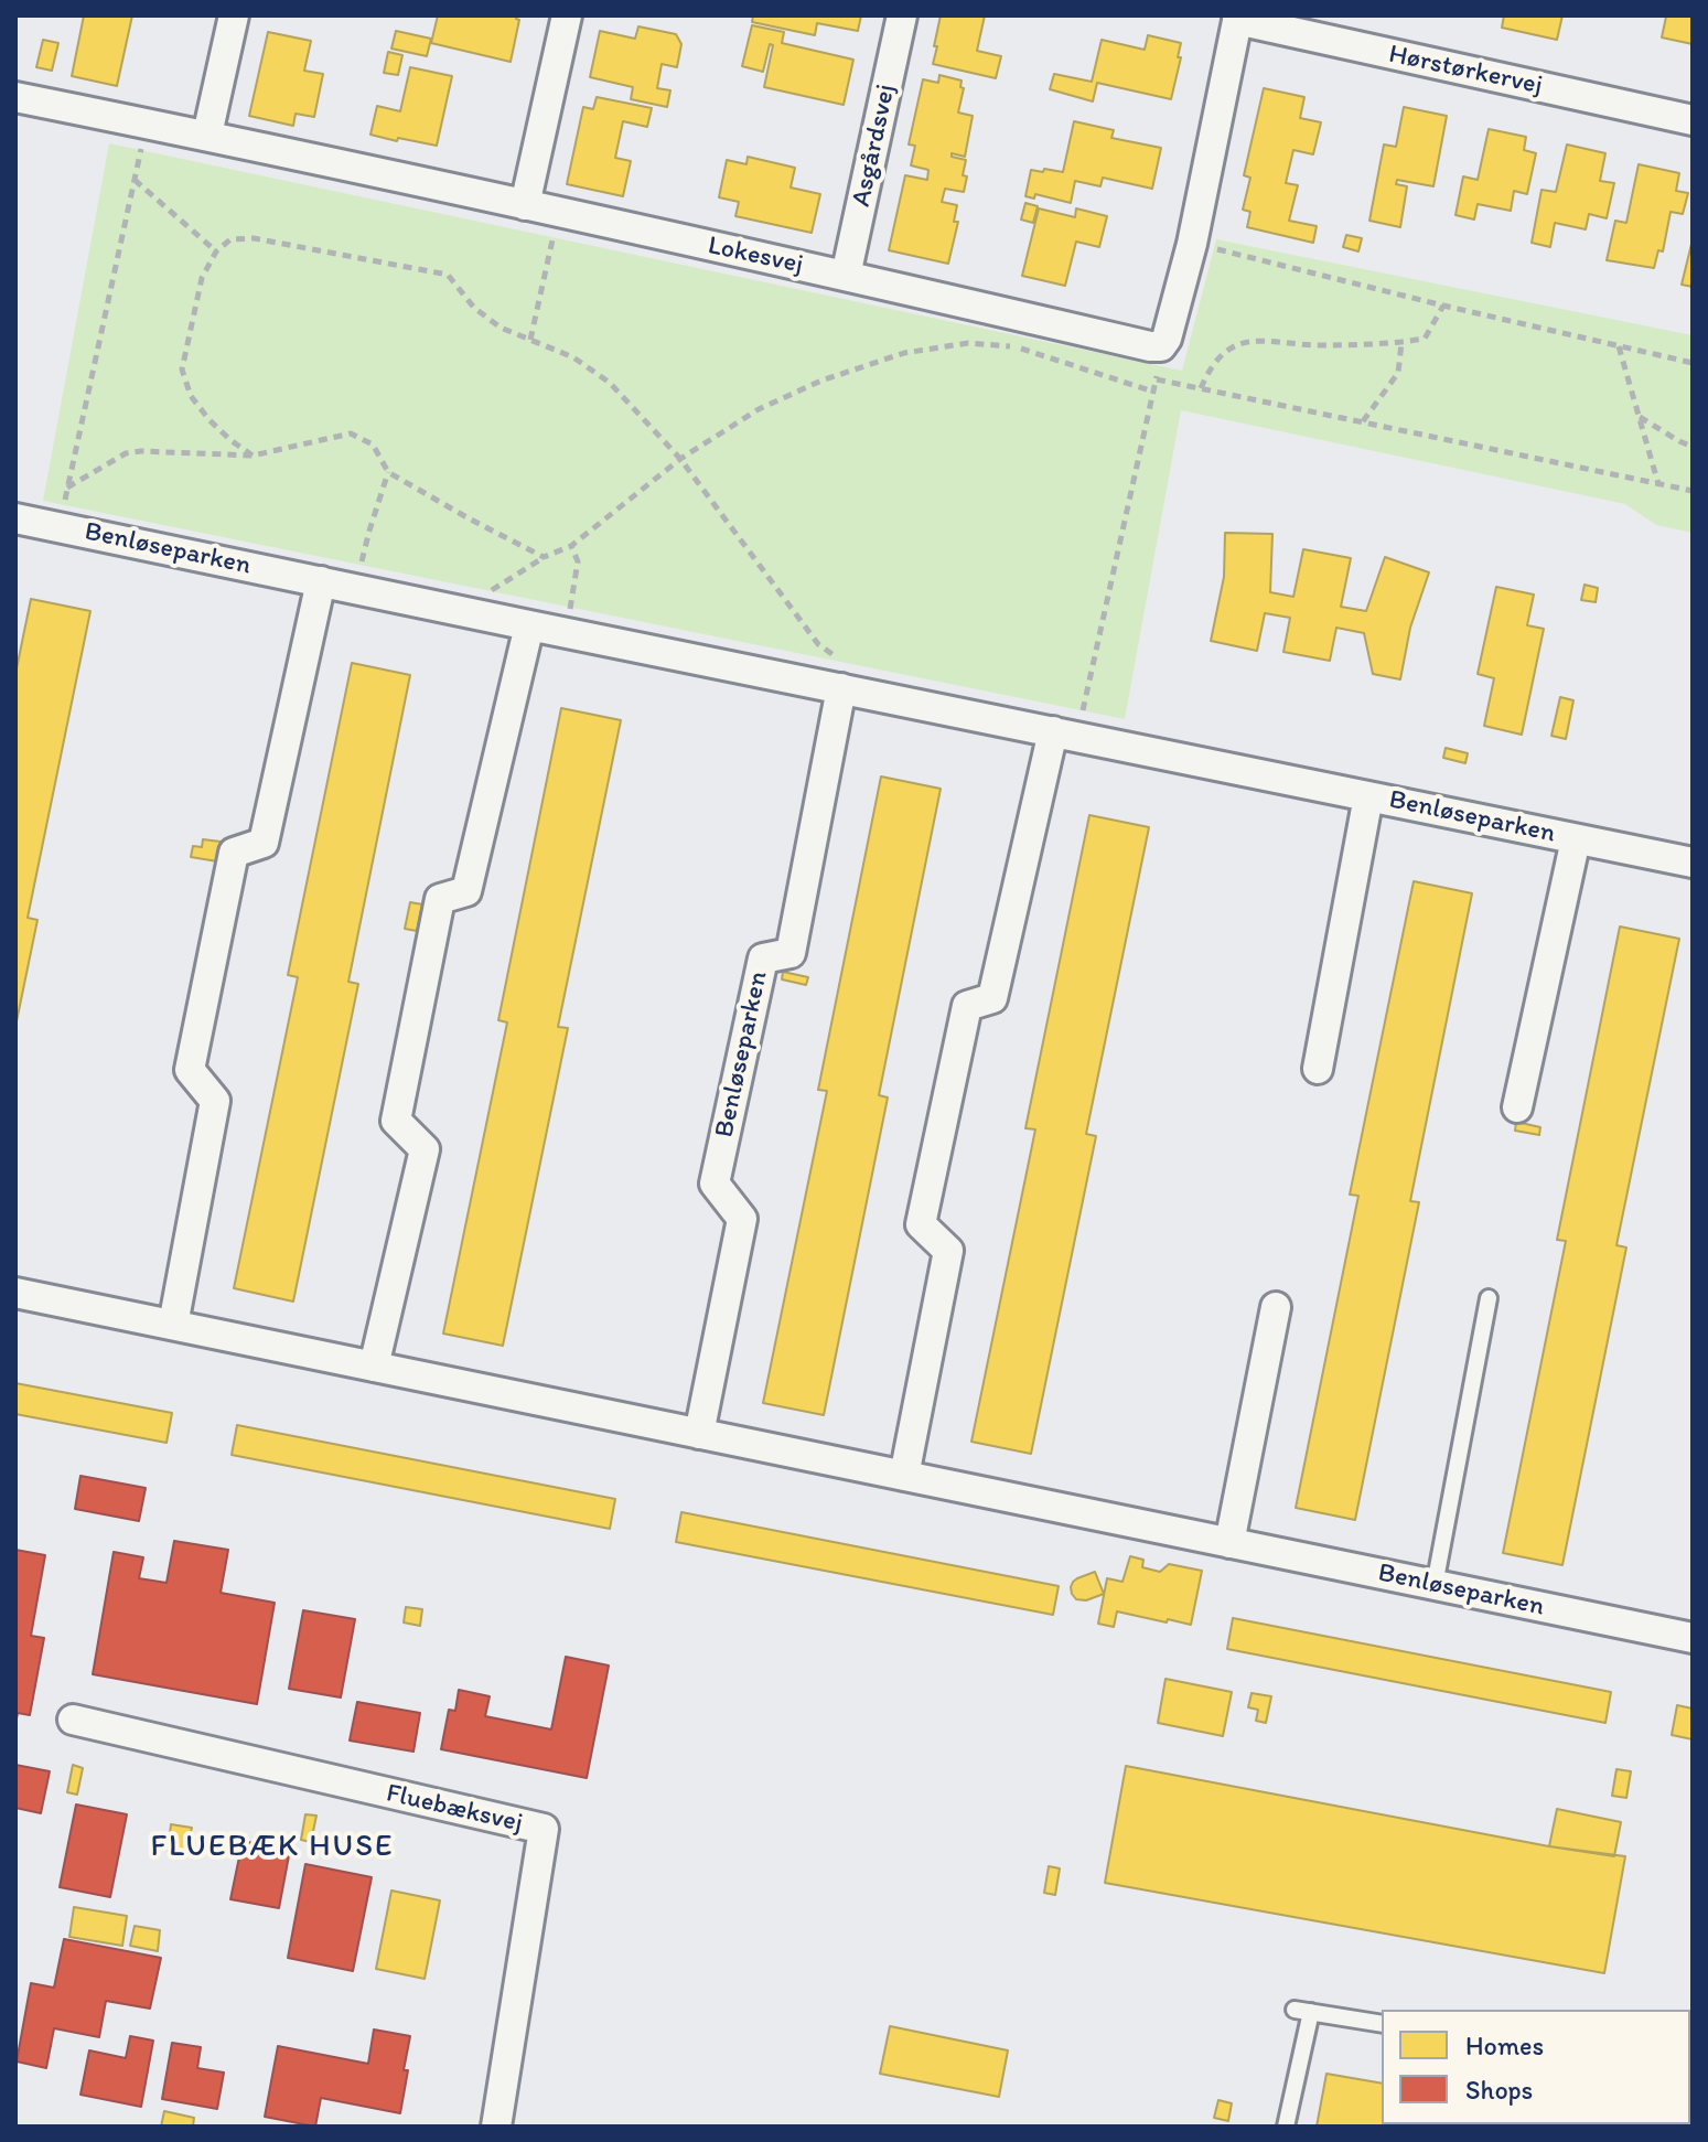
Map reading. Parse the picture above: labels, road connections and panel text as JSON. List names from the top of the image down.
{
  "streets": {
    "street": [
      "Hørstørkervej",
      "Asgårdsvej",
      "Lokesvej",
      "Benløseparken",
      "Fluebæksvej"
    ]
  },
  "crossings": [
    ["Asgårdsvej", "Lokesvej"]
  ],
  "districts": ["FLUEBÆK HUSE"],
  "legend": ["Homes", "Shops"]
}
